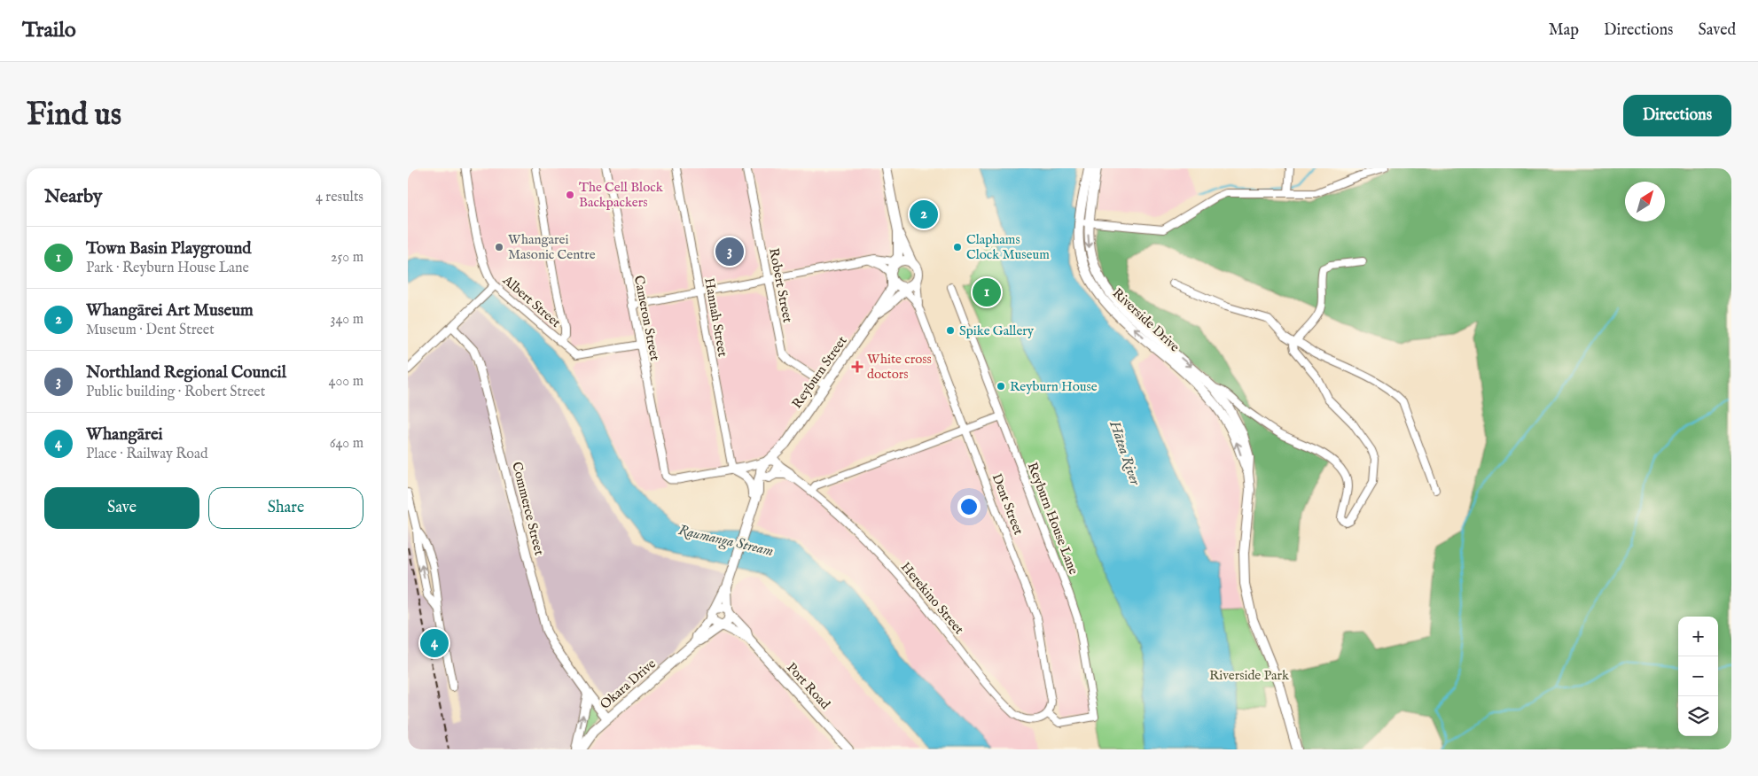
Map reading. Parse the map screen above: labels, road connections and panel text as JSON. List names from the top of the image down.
{
  "streets": {
    "main road": [
      "Riverside Drive",
      "Reyburn Street",
      "Commerce Street",
      "Okara Drive",
      "Port Road"
    ],
    "street": [
      "Robert Street",
      "Albert Street",
      "Hannah Street",
      "Cameron Street",
      "Dent Street",
      "Reyburn House Lane",
      "Herekino Street"
    ]
  },
  "crossings": [
    ["Robert Street", "Reyburn Street"],
    ["Albert Street", "Cameron Street"],
    ["Hannah Street", "Cameron Street"],
    ["Reyburn Street", "Dent Street"],
    ["Reyburn Street", "Herekino Street"],
    ["Dent Street", "Reyburn House Lane"],
    ["Dent Street", "Herekino Street"],
    ["Commerce Street", "Okara Drive"],
    ["Reyburn House Lane", "Herekino Street"],
    ["Okara Drive", "Port Road"]
  ],
  "water": ["Hātea River", "Raumanga Stream"],
  "parks": ["Riverside Park"],
  "places": {
    "other": [
      "The Cell Block Backpackers",
      "Whangarei Masonic Centre",
      "Claphams Clock Museum",
      "Spike Gallery",
      "Reyburn House"
    ],
    "health": ["White cross doctors"]
  },
  "north": "top right",
  "page": {
    "header": "Trailo",
    "nav": ["Map", "Directions", "Saved"],
    "buttons": [
      "Directions",
      ["Save", "Share"]
    ],
    "title": "Find us",
    "heading": ["Nearby", "4 results"],
    "pins": [
      "2",
      "3",
      "1",
      "4"
    ],
    "list": [
      {
        "mark": "1",
        "name": "Town Basin Playground",
        "note": "Park · Reyburn House Lane",
        "value": "250 m"
      },
      {
        "mark": "2",
        "name": "Whangārei Art Museum",
        "note": "Museum · Dent Street",
        "value": "340 m"
      },
      {
        "mark": "3",
        "name": "Northland Regional Council",
        "note": "Public building · Robert Street",
        "value": "400 m"
      },
      {
        "mark": "4",
        "name": "Whangārei",
        "note": "Place · Railway Road",
        "value": "640 m"
      }
    ],
    "map_buttons": ["+", "−"]
  }
}
